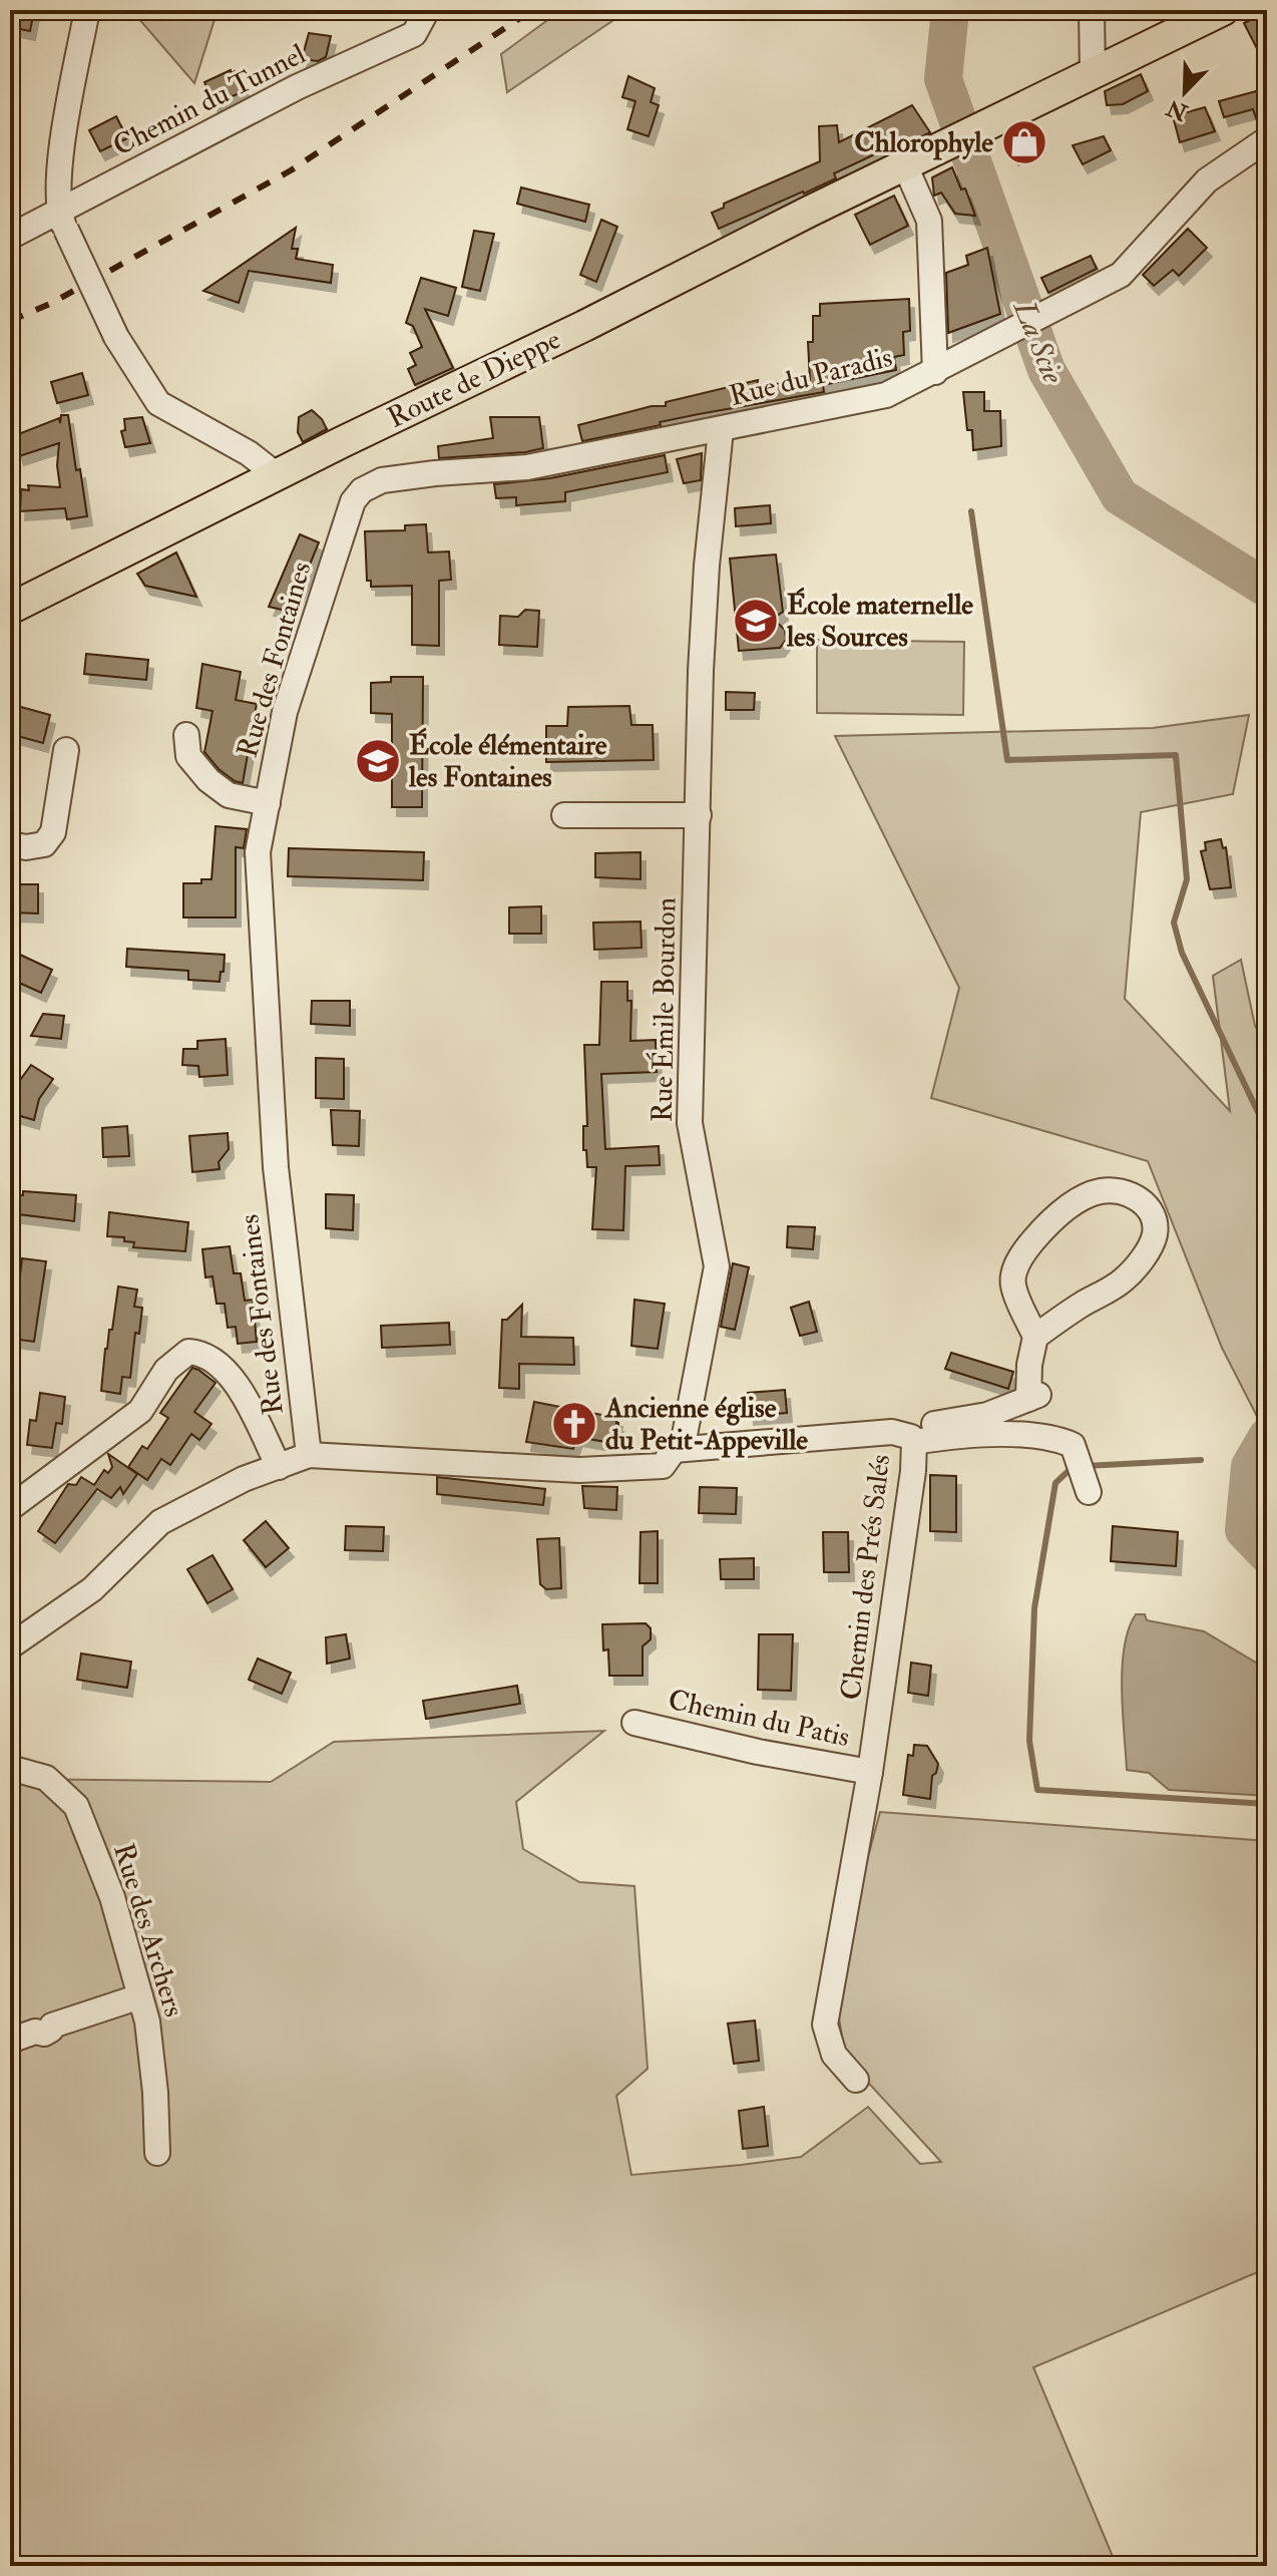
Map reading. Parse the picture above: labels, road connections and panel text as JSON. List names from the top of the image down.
{
  "streets": {
    "main road": ["Route de Dieppe"],
    "street": [
      "Chemin du Tunnel",
      "Rue du Paradis",
      "Rue des Fontaines",
      "Rue Émile Bourdon",
      "Chemin des Prés Salés",
      "Chemin du Patis",
      "Rue des Archers"
    ]
  },
  "crossings": [
    ["Rue du Paradis", "Rue des Fontaines"],
    ["Rue du Paradis", "Rue Émile Bourdon"],
    ["Rue des Fontaines", "Rue Émile Bourdon"],
    ["Rue Émile Bourdon", "Chemin des Prés Salés"],
    ["Chemin des Prés Salés", "Chemin du Patis"]
  ],
  "water": ["La Scie"],
  "places": {
    "shop": ["Chlorophyle"],
    "school or university": ["École maternelle les Sources", "École élémentaire les Fontaines"],
    "church": ["Ancienne église du Petit-Appeville"]
  },
  "north": "bottom left"
}
